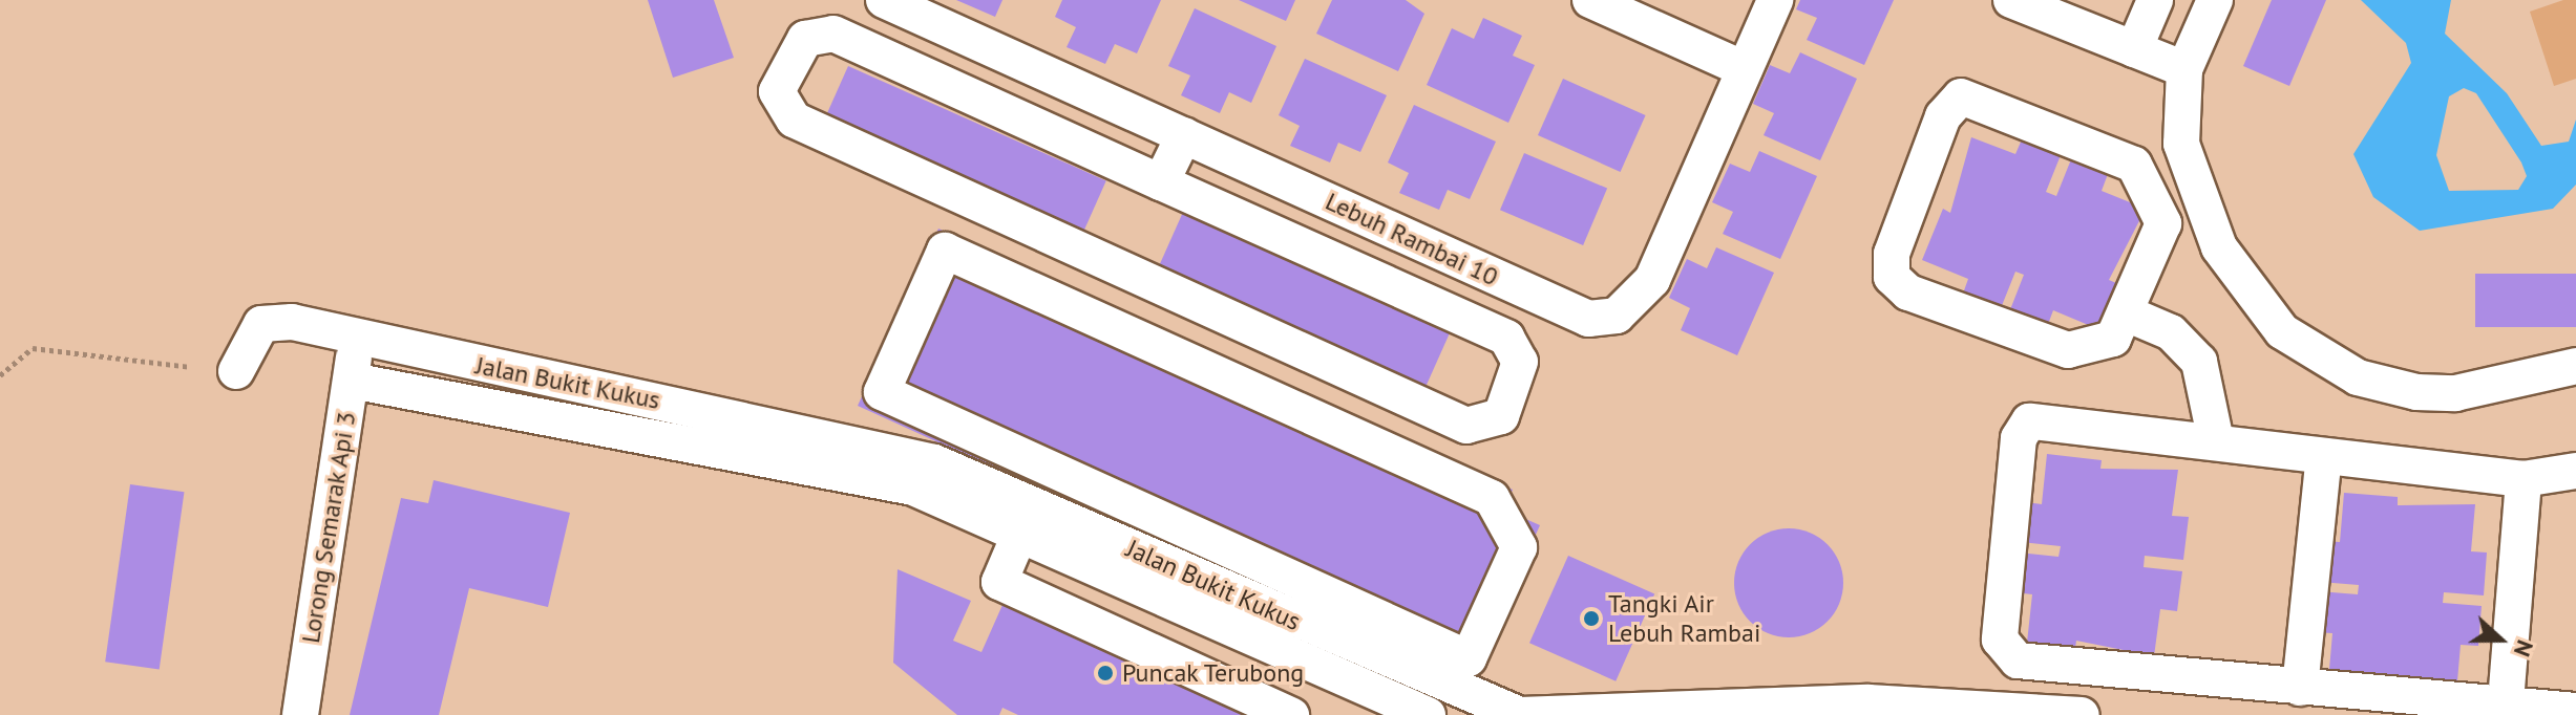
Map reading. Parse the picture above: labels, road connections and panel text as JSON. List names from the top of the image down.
{
  "streets": {
    "street": ["Lebuh Rambai 10", "Jalan Bukit Kukus", "Lorong Semarak Api 3"]
  },
  "crossings": [
    ["Jalan Bukit Kukus", "Lorong Semarak Api 3"]
  ],
  "places": ["Tangki Air Lebuh Rambai", "Puncak Terubong"],
  "north": "right"
}
